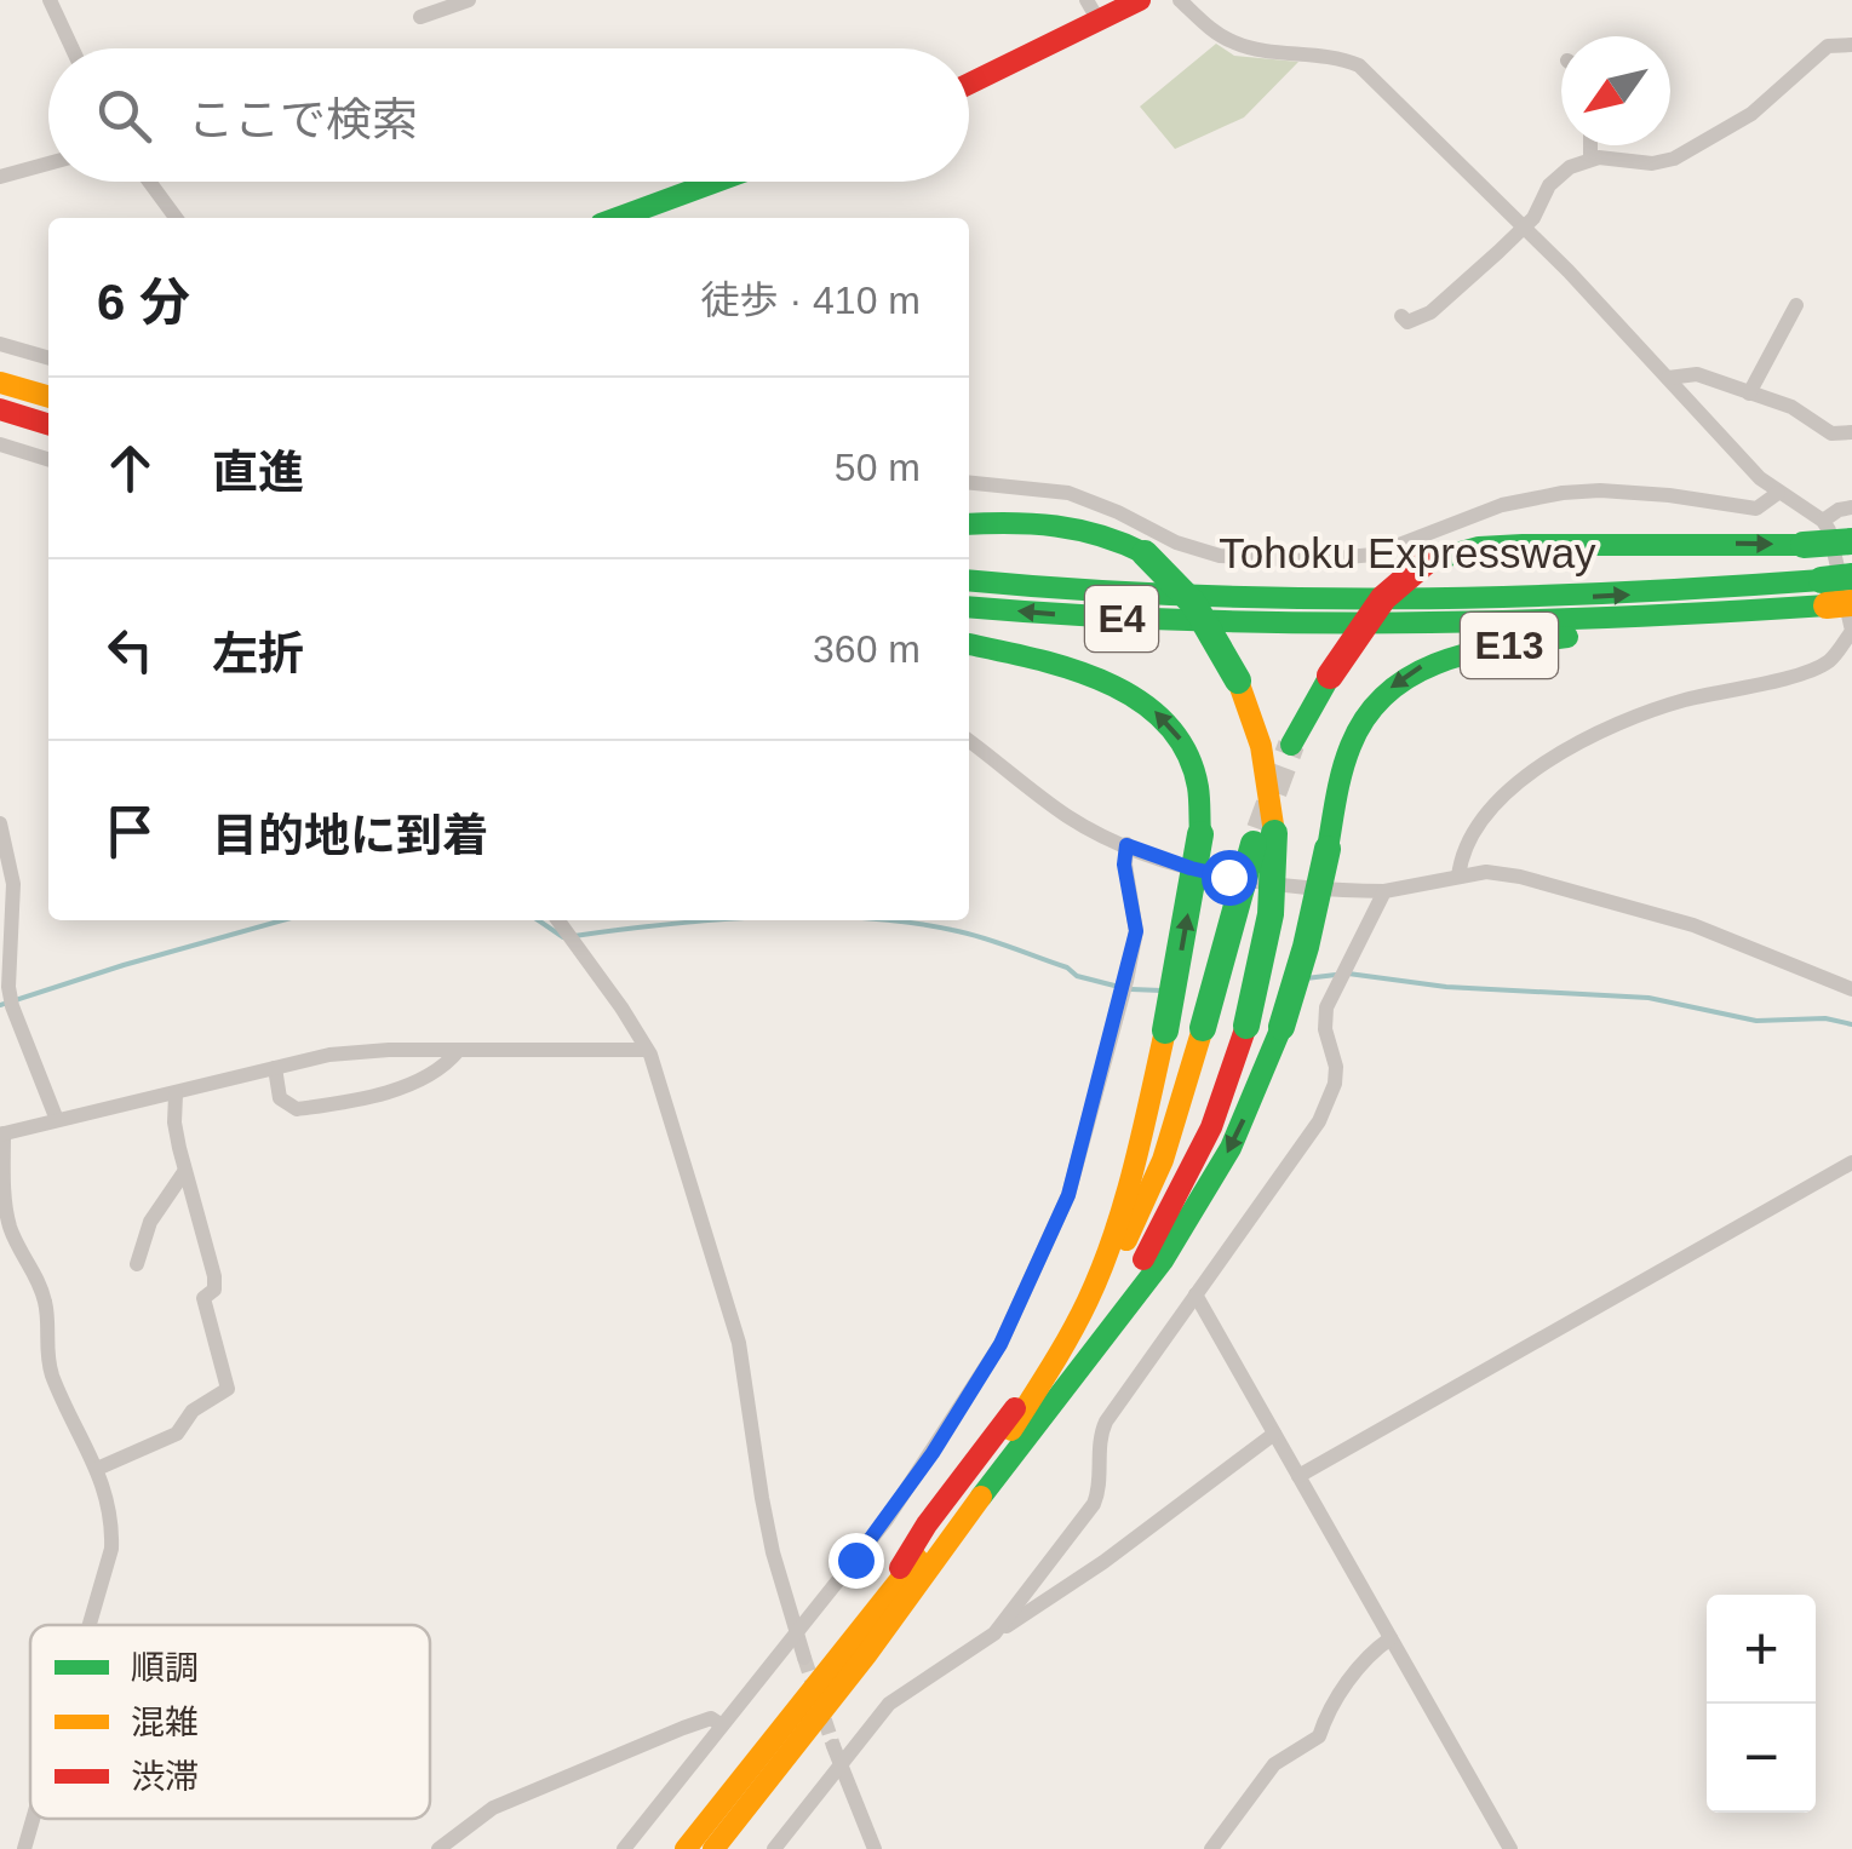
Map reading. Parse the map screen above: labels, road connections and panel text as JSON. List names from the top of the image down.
{
  "streets": {
    "main road": ["Tohoku Expressway", "E4", "E13"]
  },
  "crossings": [
    ["Tohoku Expressway", "E13"]
  ],
  "legend": ["順調", "混雑", "渋滞"],
  "north": "bottom left",
  "page": {
    "search": "ここで検索",
    "heading": ["6 分", "徒歩 · 410 m"],
    "list": [
      ["直進", "50 m"],
      ["左折", "360 m"],
      "目的地に到着"
    ],
    "map_buttons": ["+", "−"]
  }
}
